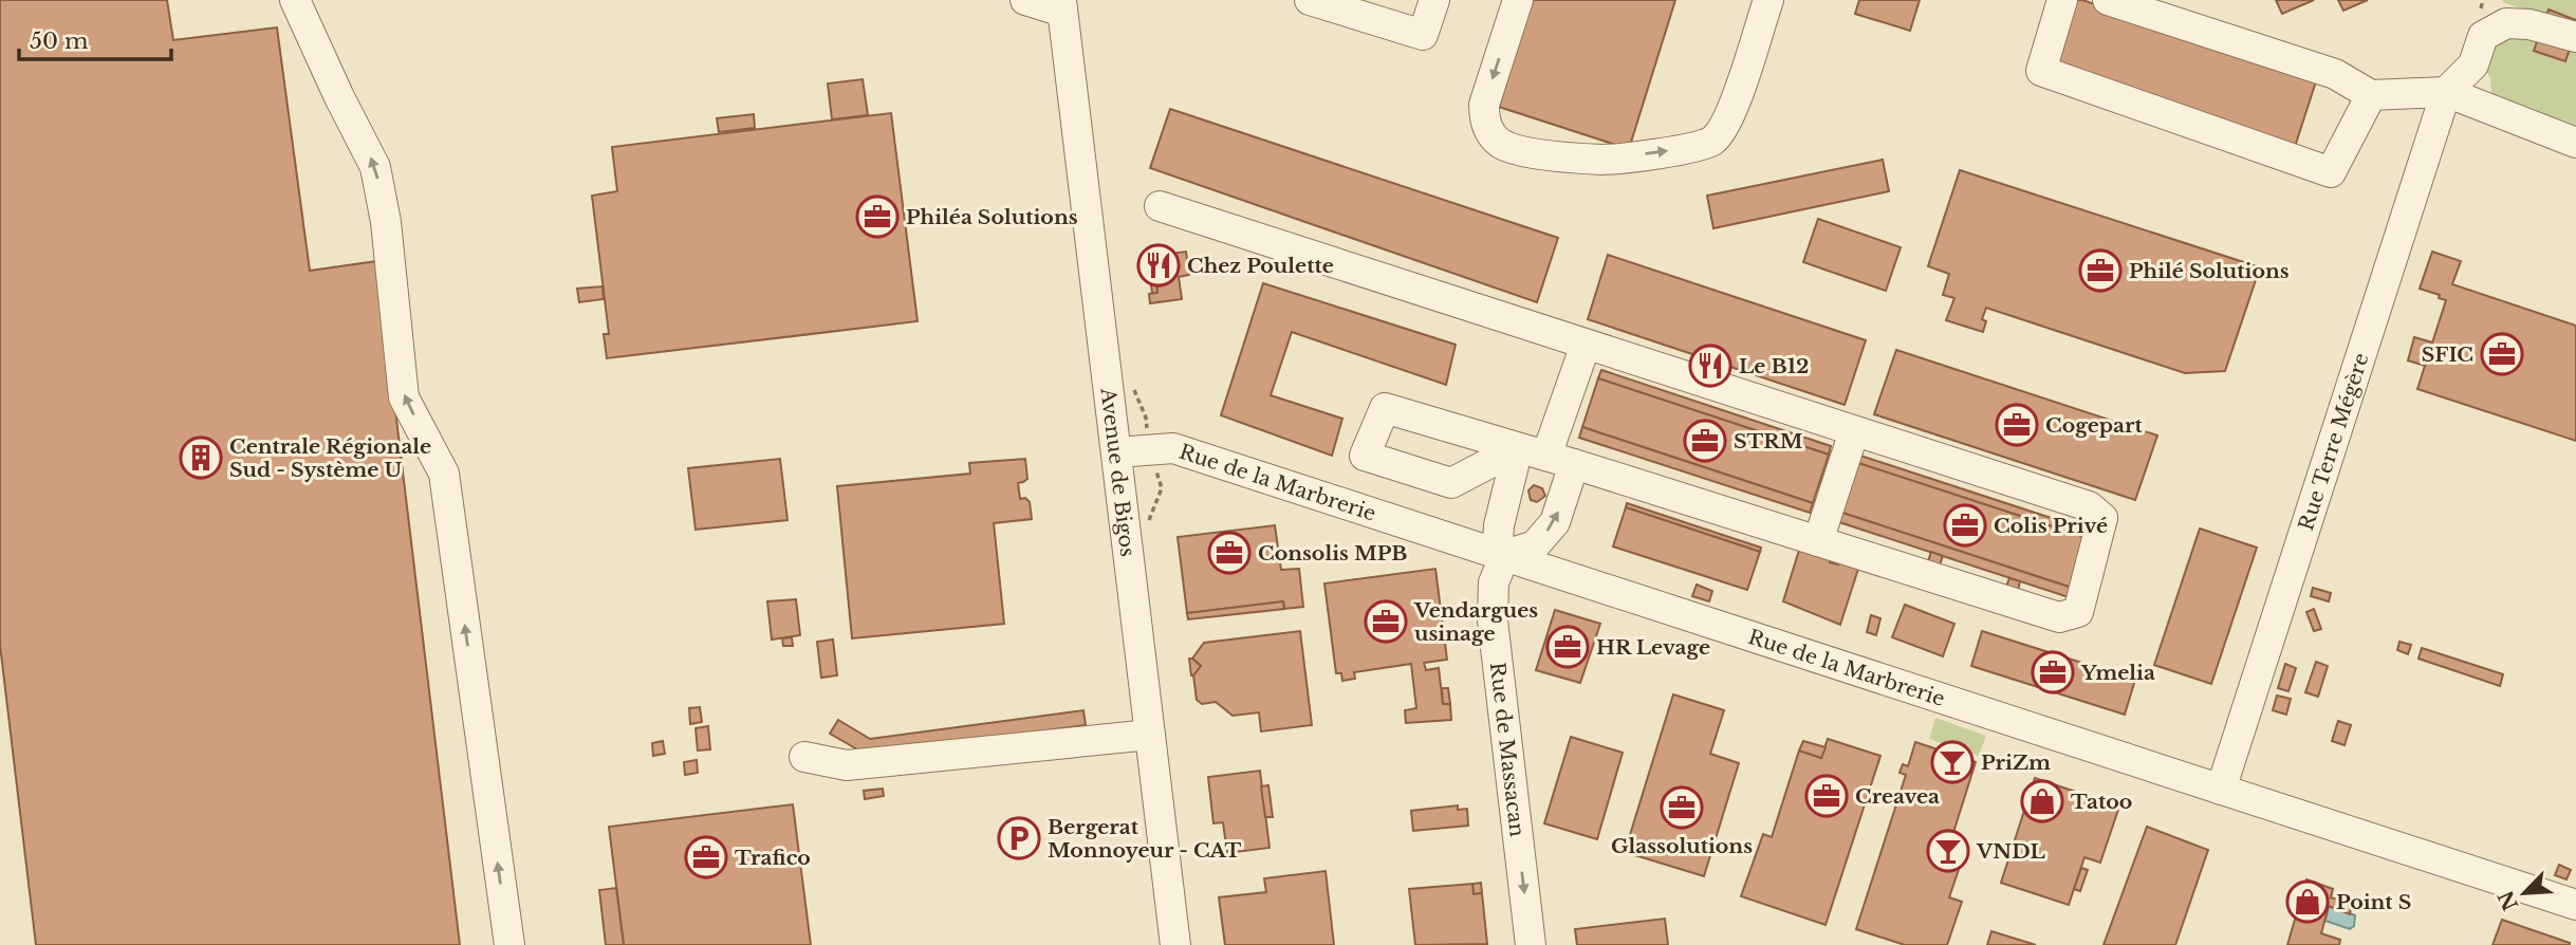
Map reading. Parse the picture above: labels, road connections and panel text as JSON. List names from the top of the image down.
{
  "streets": {
    "street": [
      "Rue Terre Mégère",
      "Avenue de Bigos",
      "Rue de la Marbrerie",
      "Rue de Massacan"
    ]
  },
  "crossings": [
    ["Rue Terre Mégère", "Rue de la Marbrerie"],
    ["Avenue de Bigos", "Rue de la Marbrerie"],
    ["Rue de la Marbrerie", "Rue de Massacan"]
  ],
  "one_way": ["Rue de Massacan"],
  "places": {
    "office": [
      "Philéa Solutions",
      "Philé Solutions",
      "SFIC",
      "Cogepart",
      "STRM",
      "Colis Privé",
      "Consolis MPB",
      "Vendargues usinage",
      "HR Levage",
      "Ymelia",
      "Creavea",
      "Glassolutions",
      "Trafico"
    ],
    "restaurant": ["Chez Poulette", "Le B12"],
    "building": ["Centrale Régionale Sud - Système U"],
    "bar": ["PriZm", "VNDL"],
    "shop": ["Tatoo", "Point S"],
    "parking": ["Bergerat Monnoyeur - CAT"]
  },
  "scale_bar": "50 m",
  "north": "bottom left"
}
